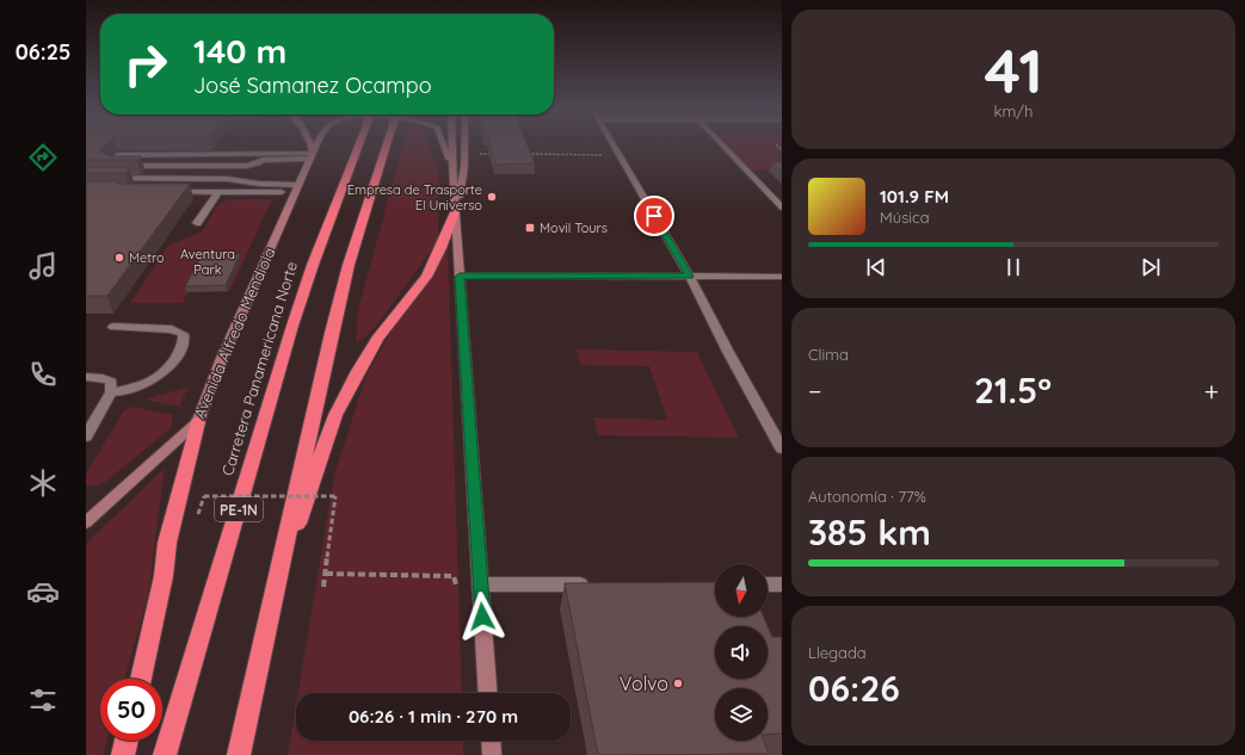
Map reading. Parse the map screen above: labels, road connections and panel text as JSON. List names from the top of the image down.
{
  "streets": {
    "highway": ["Carretera Panamericana Norte", "PE-1N"],
    "main road": ["Avenida Alfredo Mendiola"]
  },
  "parks": ["Aventura Park"],
  "places": {
    "other": ["Empresa de Trasporte El Universo", "Metro", "Volvo"],
    "transit": ["Movil Tours"]
  },
  "north": "bottom",
  "page": {
    "tabs": "06:25",
    "tile": [
      ["41", "km/h"],
      "Clima",
      ["Autonomía · 77%", "385 km"],
      ["Llegada", "06:26"]
    ],
    "turn": ["140 m", "José Samanez Ocampo"],
    "song": ["101.9 FM", "Música"],
    "heat": ["−", "21.5°", "+"],
    "limit": "50",
    "trip": "06:26 · 1 min · 270 m"
  }
}
